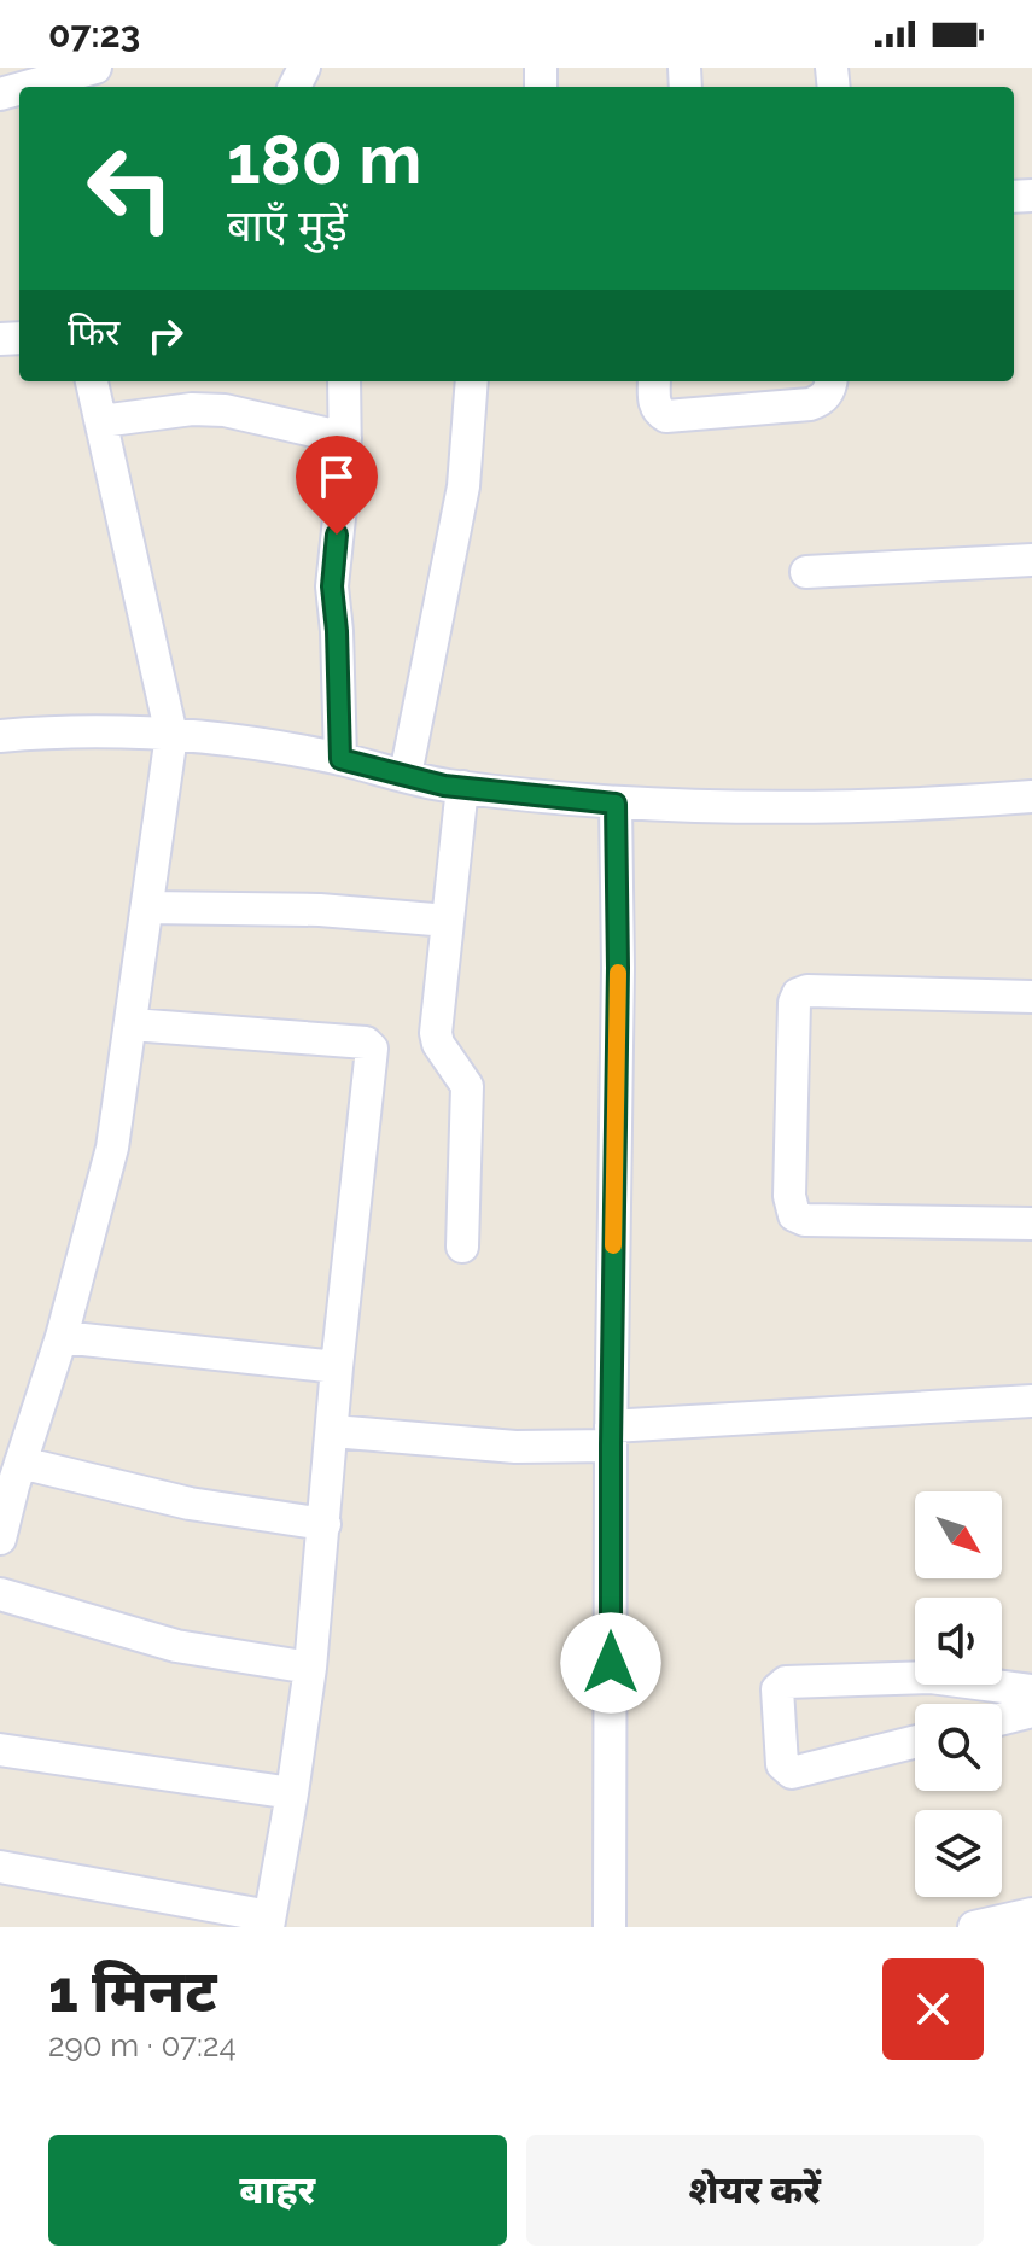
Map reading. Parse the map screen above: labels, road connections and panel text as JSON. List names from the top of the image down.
{
  "north": "bottom right",
  "page": {
    "status": "07:23",
    "turn": ["180 m", "बाएँ मुड़ें"],
    "then": "फिर",
    "heading": ["1 मिनट", "290 m · 07:24"],
    "buttons": ["बाहर", "शेयर करें"]
  }
}
